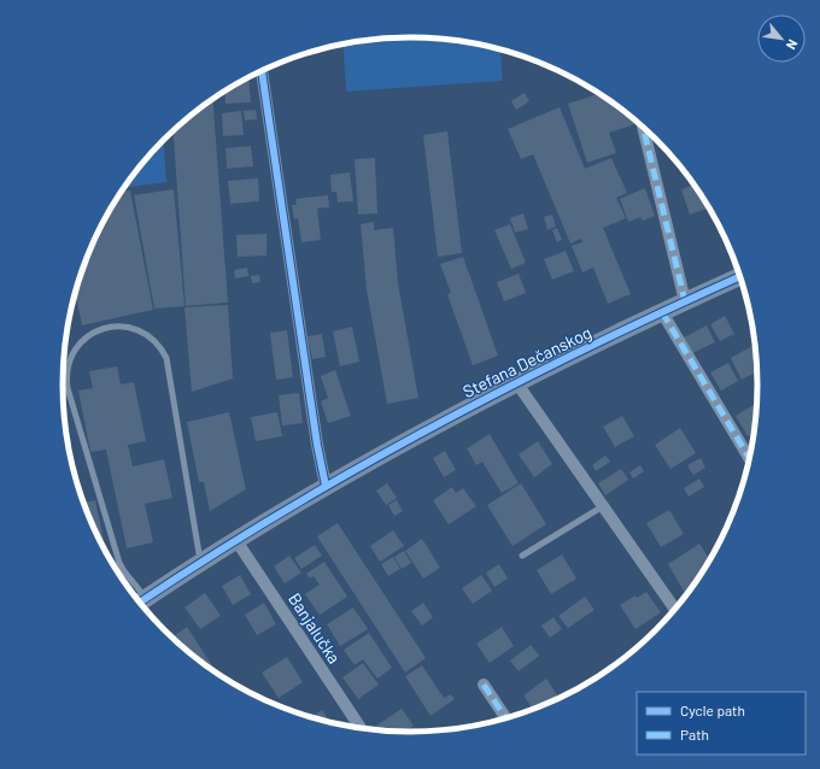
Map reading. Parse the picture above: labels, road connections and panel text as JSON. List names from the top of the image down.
{
  "streets": {
    "main road": ["Stefana Dečanskog"],
    "street": ["Banjalučka"]
  },
  "crossings": [
    ["Stefana Dečanskog", "Banjalučka"]
  ],
  "legend": ["Cycle path", "Path"],
  "north": "bottom right"
}
